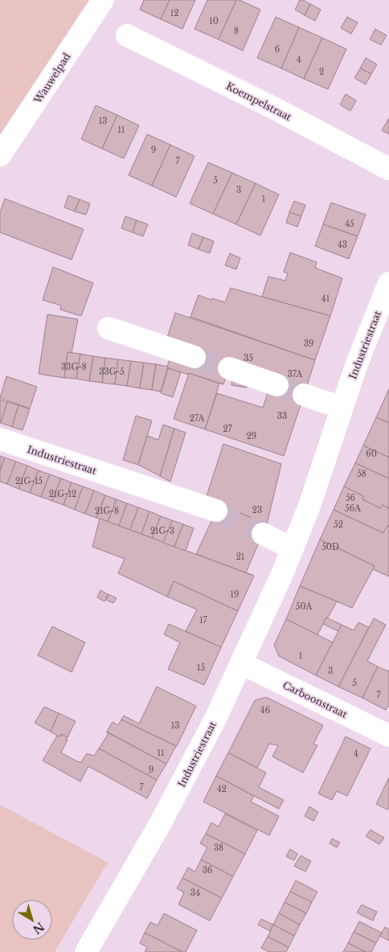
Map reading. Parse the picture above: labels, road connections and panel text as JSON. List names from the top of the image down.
{
  "streets": {
    "street": [
      "Wauwelpad",
      "Koempelstraat",
      "Industriestraat",
      "Carboonstraat"
    ]
  },
  "crossings": [
    ["Industriestraat", "Carboonstraat"]
  ],
  "house_numbers": [
    "12",
    "10",
    "8",
    "6",
    "4",
    "2",
    "13",
    "11",
    "9",
    "7",
    "5",
    "3",
    "1",
    "45",
    "43",
    "41",
    "39",
    "35",
    "33G-8",
    "33G-5",
    "37A",
    "33",
    "27A",
    "27",
    "29",
    "60",
    "58",
    "21G-15",
    "21G-12",
    "56",
    "56A",
    "23",
    "21G-8",
    "52",
    "21G-3",
    "50D",
    "21",
    "19",
    "50A",
    "17",
    "1",
    "15",
    "3",
    "5",
    "7",
    "46",
    "13",
    "11",
    "4",
    "9",
    "7",
    "42",
    "38",
    "36",
    "34"
  ],
  "north": "bottom right"
}
